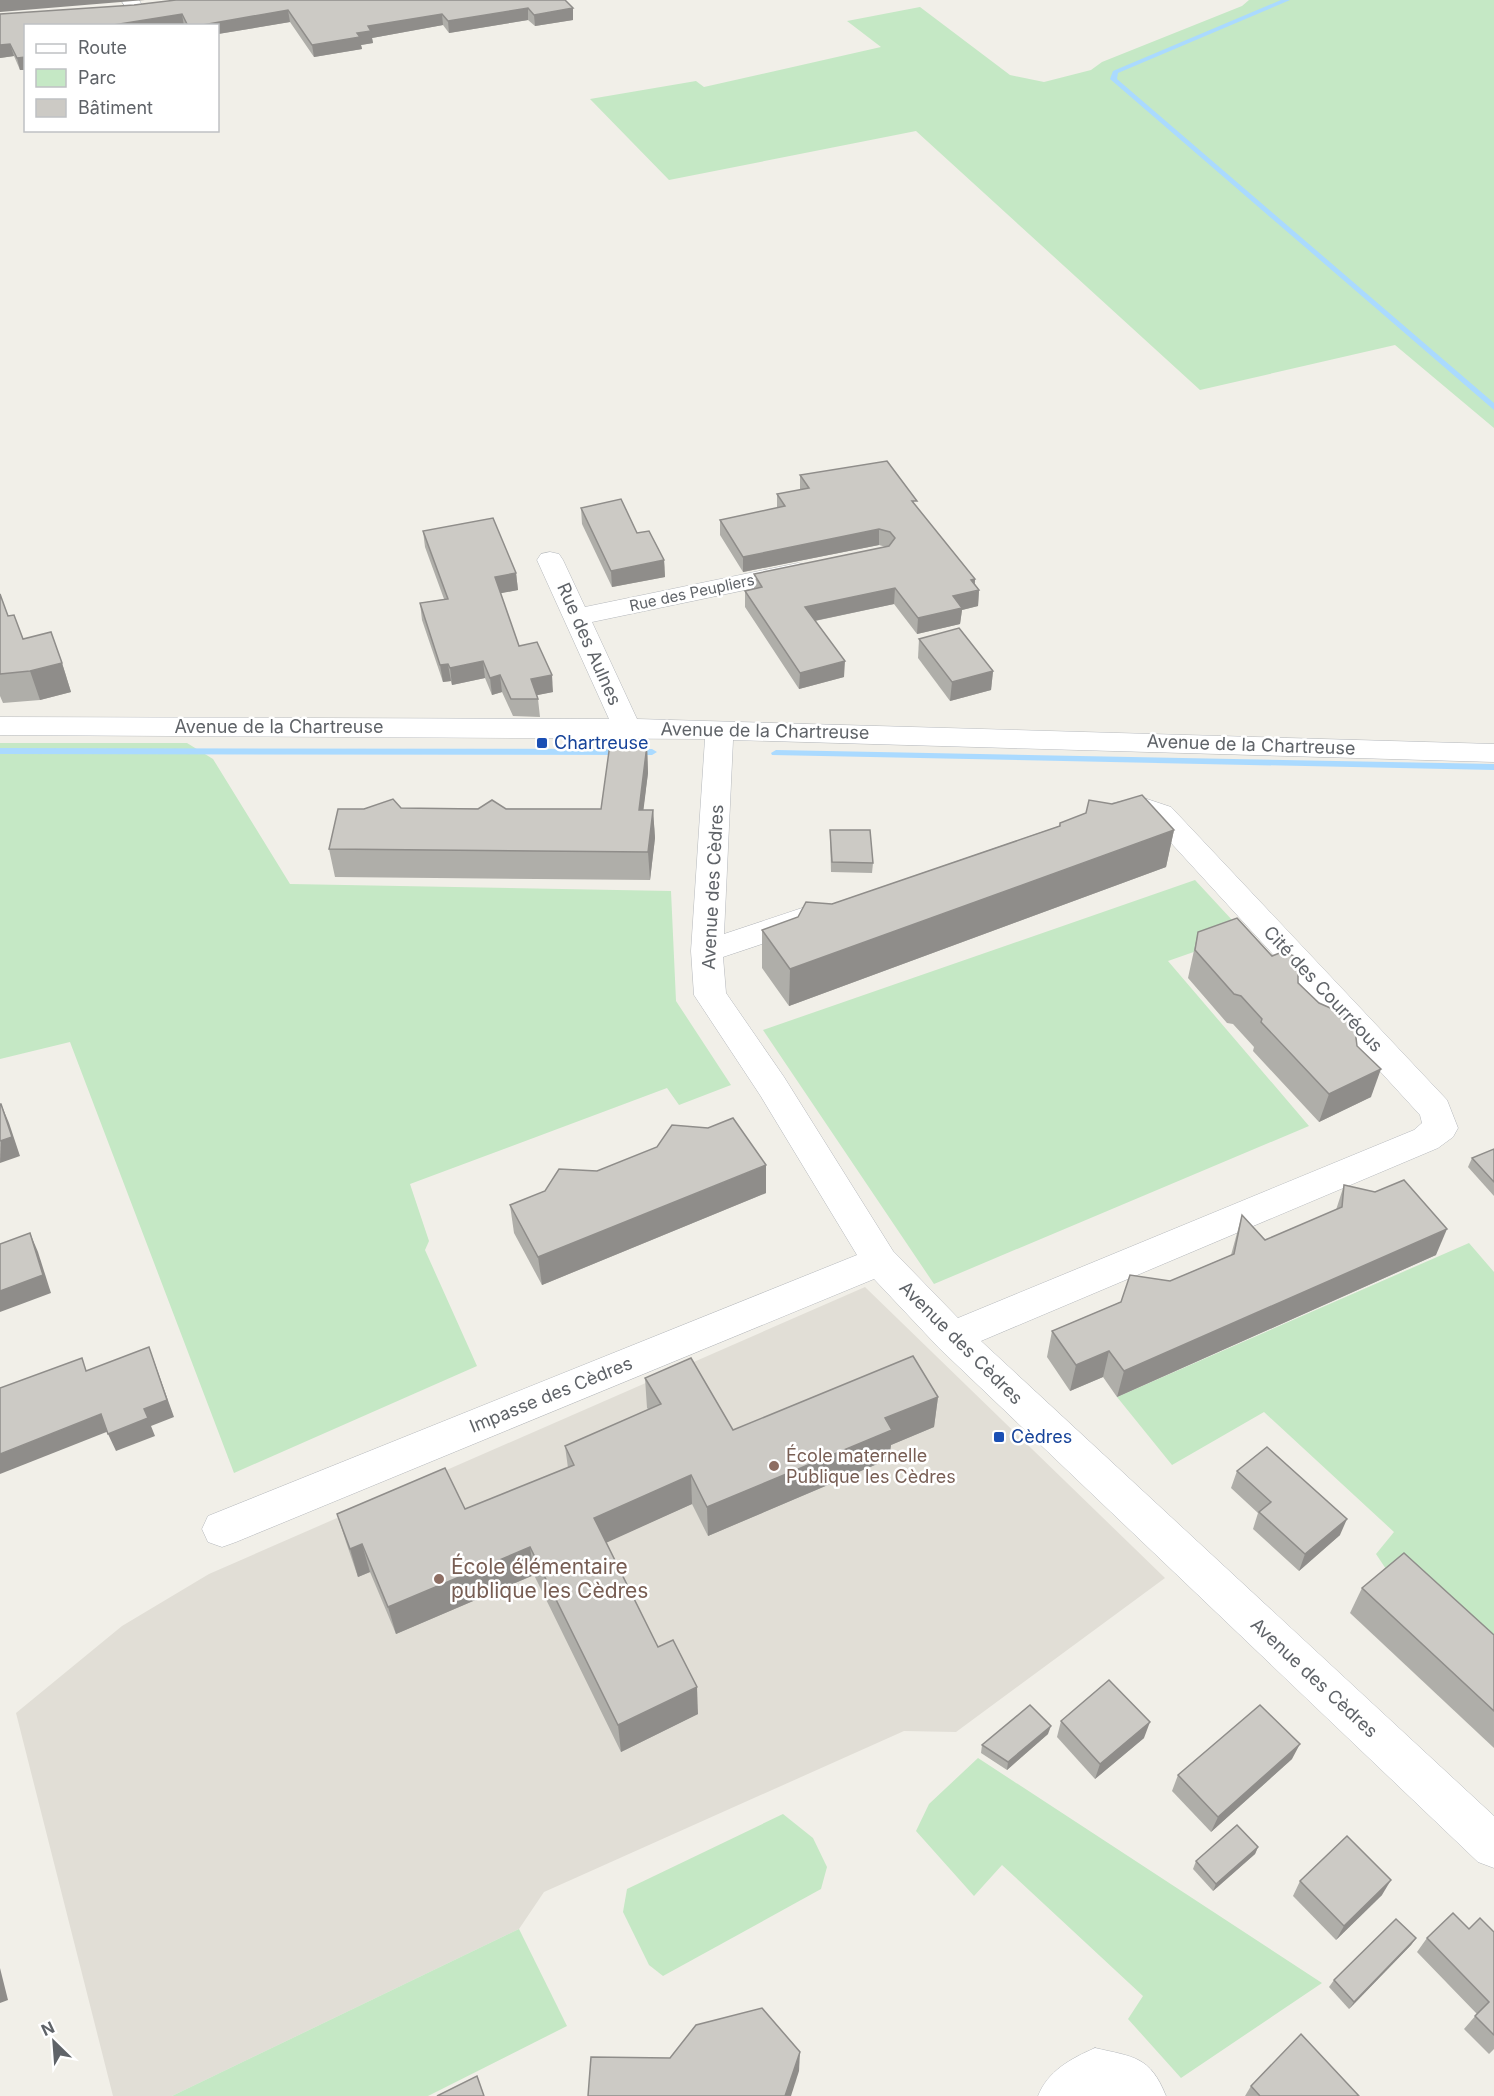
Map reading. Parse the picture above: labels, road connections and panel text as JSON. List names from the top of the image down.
{
  "streets": {
    "street": [
      "Rue des Peupliers",
      "Rue des Aulnes",
      "Avenue de la Chartreuse",
      "Avenue des Cèdres",
      "Cité des Courréous",
      "Impasse des Cèdres"
    ]
  },
  "crossings": [
    ["Rue des Peupliers", "Rue des Aulnes"],
    ["Rue des Aulnes", "Avenue de la Chartreuse"],
    ["Avenue de la Chartreuse", "Avenue des Cèdres"],
    ["Avenue des Cèdres", "Cité des Courréous"],
    ["Avenue des Cèdres", "Impasse des Cèdres"]
  ],
  "places": {
    "transit": ["Chartreuse", "Cèdres"],
    "other": ["École maternelle Publique les Cèdres", "École élémentaire publique les Cèdres"]
  },
  "legend": ["Route", "Parc", "Bâtiment"],
  "north": "top left"
}
